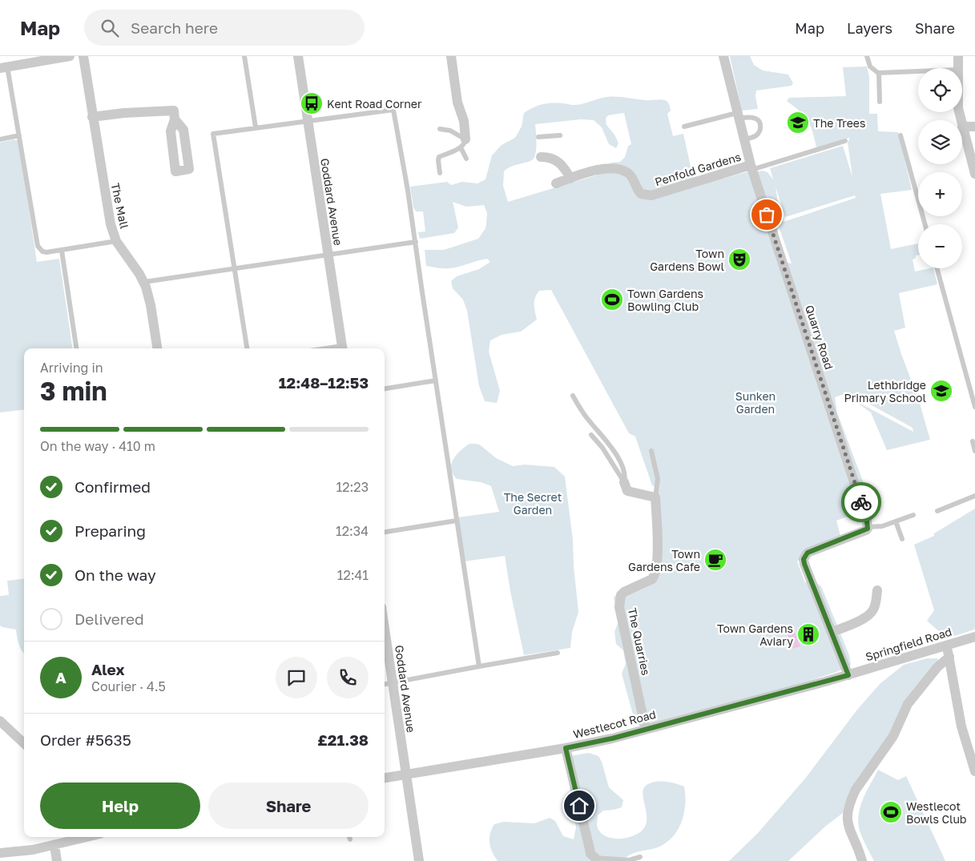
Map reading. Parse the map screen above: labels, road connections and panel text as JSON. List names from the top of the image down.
{
  "streets": {
    "street": [
      "Penfold Gardens",
      "Goddard Avenue",
      "The Mall",
      "Quarry Road",
      "The Quarries",
      "Springfield Road",
      "Westlecot Road"
    ]
  },
  "crossings": [
    ["Penfold Gardens", "Quarry Road"],
    ["Goddard Avenue", "Westlecot Road"],
    ["The Quarries", "Westlecot Road"],
    ["Springfield Road", "Westlecot Road"]
  ],
  "parks": ["Sunken Garden", "The Secret Garden"],
  "places": {
    "bus stop": ["Kent Road Corner"],
    "school or university": ["The Trees", "Lethbridge Primary School"],
    "theatre": ["Town Gardens Bowl"],
    "sports": ["Town Gardens Bowling Club", "Westlecot Bowls Club"],
    "cafe": ["Town Gardens Cafe"],
    "building": ["Town Gardens Aviary"]
  },
  "page": {
    "header": "Map",
    "search": "Search here",
    "nav": ["Map", "Layers", "Share"],
    "map_buttons": ["+", "−"],
    "heading": ["3 min", "Arriving in", "12:48–12:53"],
    "panel": [
      "Alex",
      "Courier · 4.5",
      "Order #5635",
      "£21.38"
    ],
    "bar": "On the way · 410 m",
    "list": [
      ["Confirmed", "12:23"],
      ["Preparing", "12:34"],
      ["On the way", "12:41"],
      "Delivered"
    ],
    "round": "A",
    "buttons": ["Help", "Share"]
  }
}
